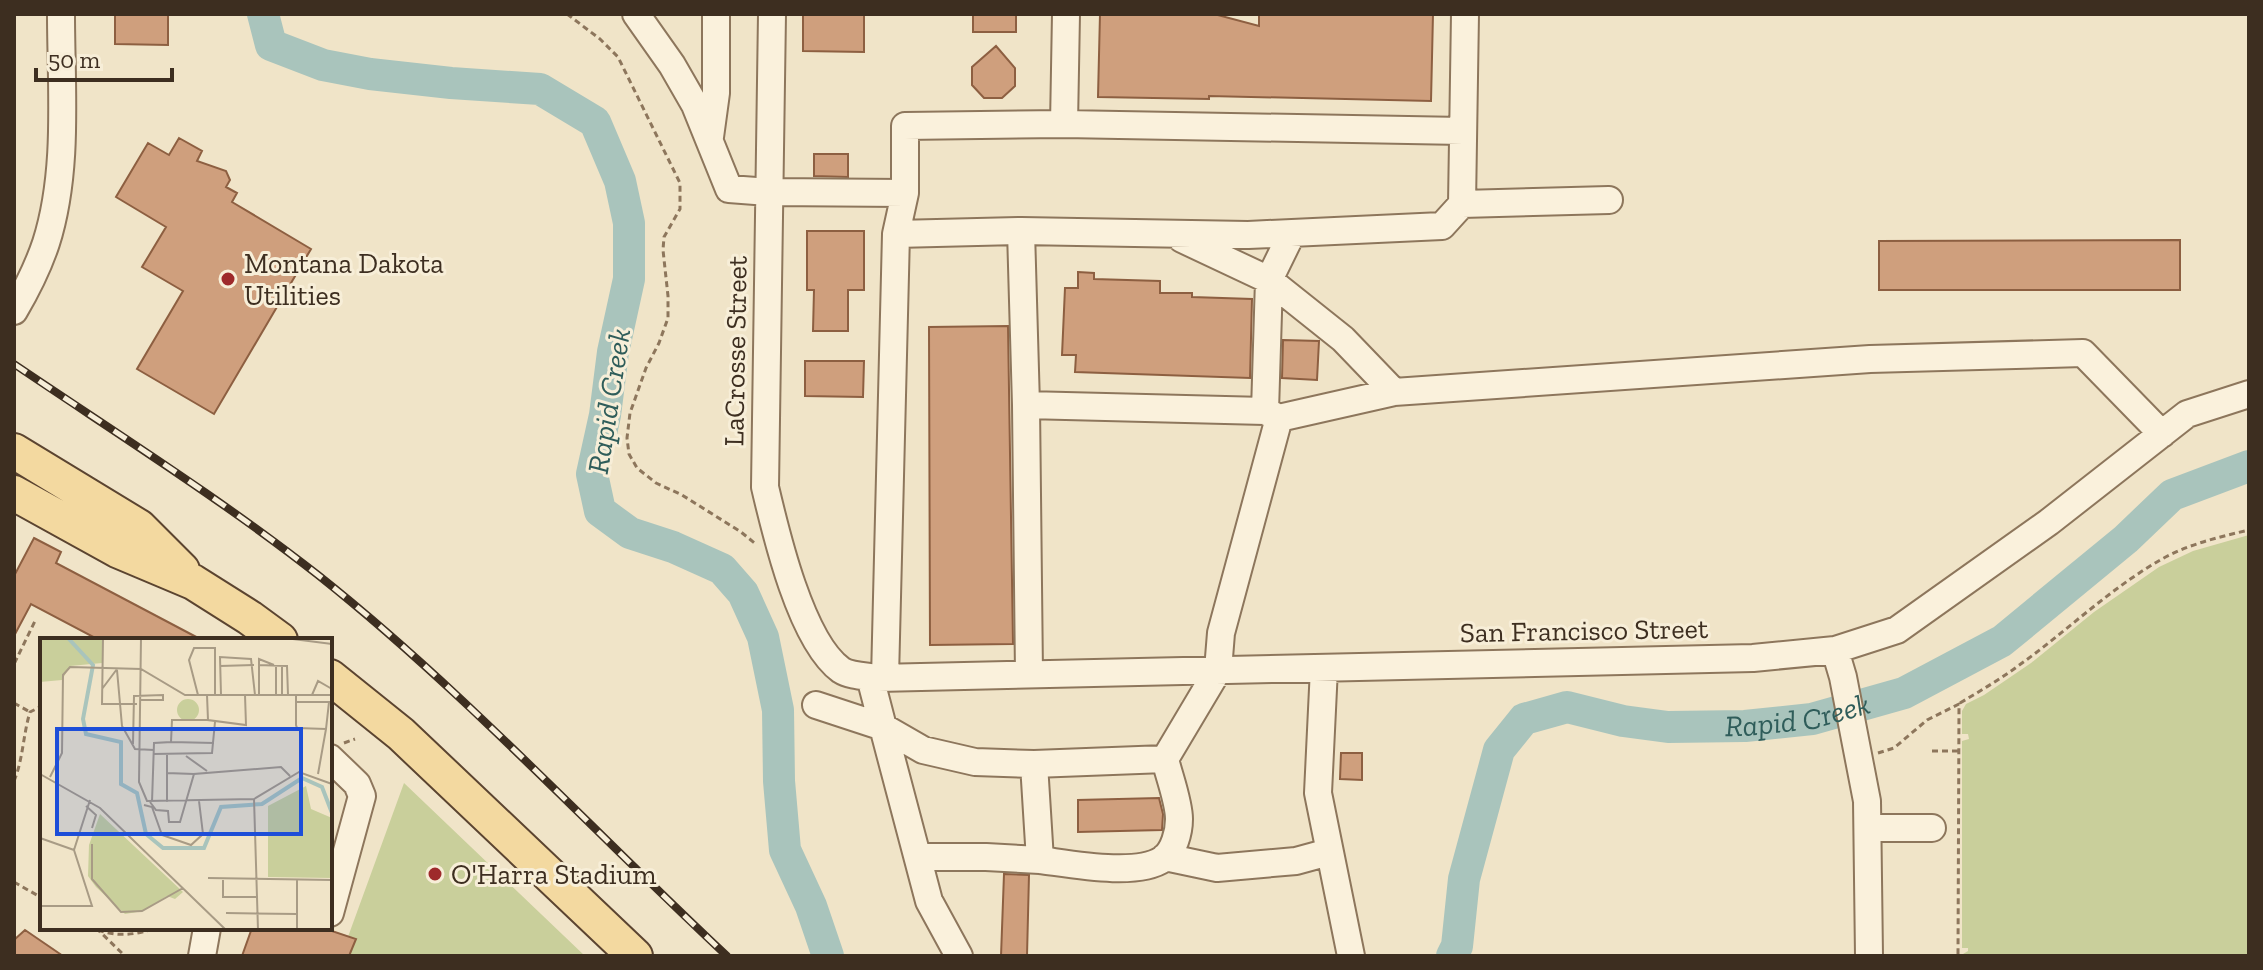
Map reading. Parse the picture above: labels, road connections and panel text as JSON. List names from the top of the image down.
{
  "streets": {
    "street": ["LaCrosse Street", "San Francisco Street"]
  },
  "crossings": [
    ["LaCrosse Street", "San Francisco Street"]
  ],
  "water": ["Rapid Creek"],
  "places": ["Montana Dakota Utilities", "O'Harra Stadium"],
  "scale_bar": "50 m"
}
